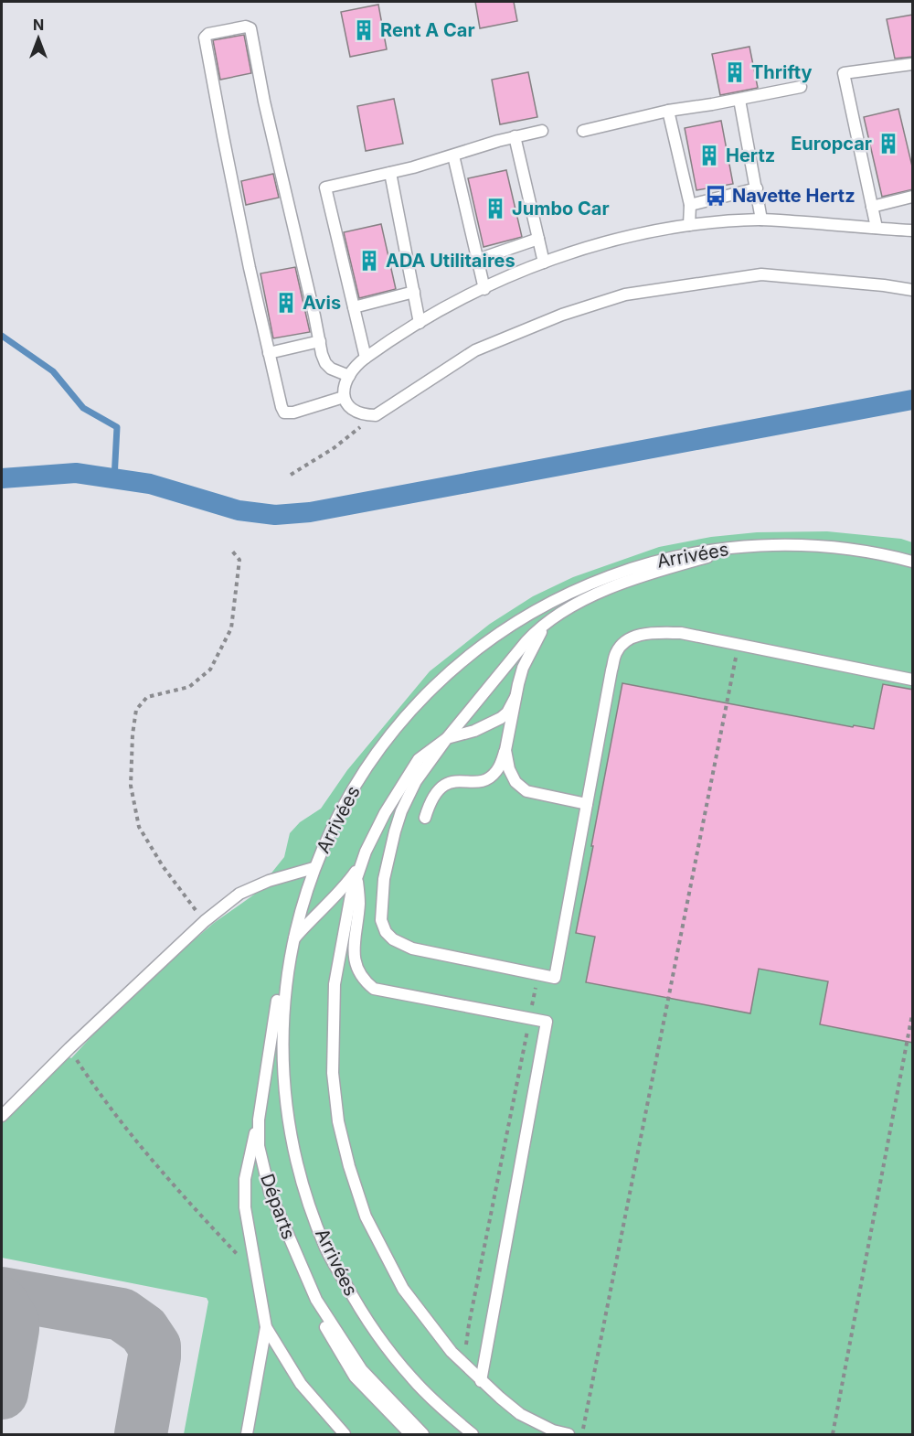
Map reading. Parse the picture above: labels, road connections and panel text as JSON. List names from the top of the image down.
{
  "streets": {
    "lane": ["Arrivées", "Départs"]
  },
  "crossings": [
    ["Arrivées", "Départs"]
  ],
  "places": {
    "building": [
      "Rent A Car",
      "Thrifty",
      "Europcar",
      "Hertz",
      "Jumbo Car",
      "ADA Utilitaires",
      "Avis"
    ],
    "bus stop": ["Navette Hertz"]
  },
  "north": "top"
}
